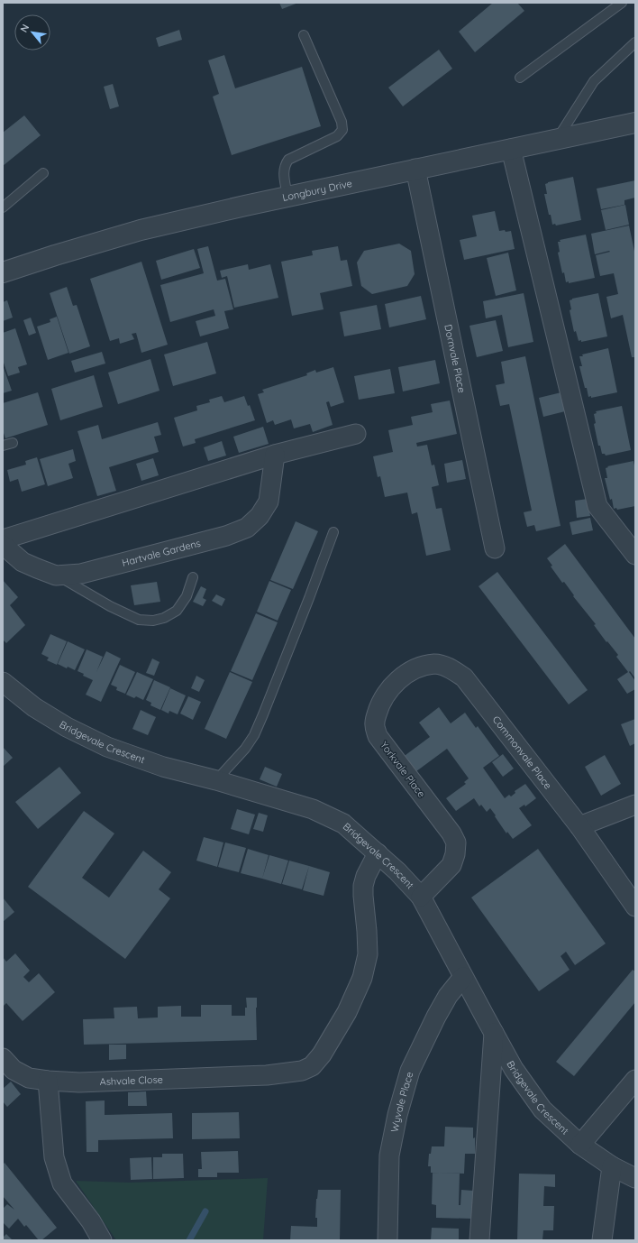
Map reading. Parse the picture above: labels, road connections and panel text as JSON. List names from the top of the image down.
{
  "streets": {
    "street": [
      "Longbury Drive",
      "Dornvale Place",
      "Hartvale Gardens",
      "Bridgevale Crescent",
      "Commonvale Place",
      "Yorkvale Place",
      "Ashvale Close",
      "Wyvale Place"
    ]
  },
  "crossings": [
    ["Longbury Drive", "Dornvale Place"],
    ["Bridgevale Crescent", "Yorkvale Place"],
    ["Bridgevale Crescent", "Ashvale Close"],
    ["Bridgevale Crescent", "Wyvale Place"],
    ["Commonvale Place", "Yorkvale Place"]
  ],
  "north": "top left"
}
